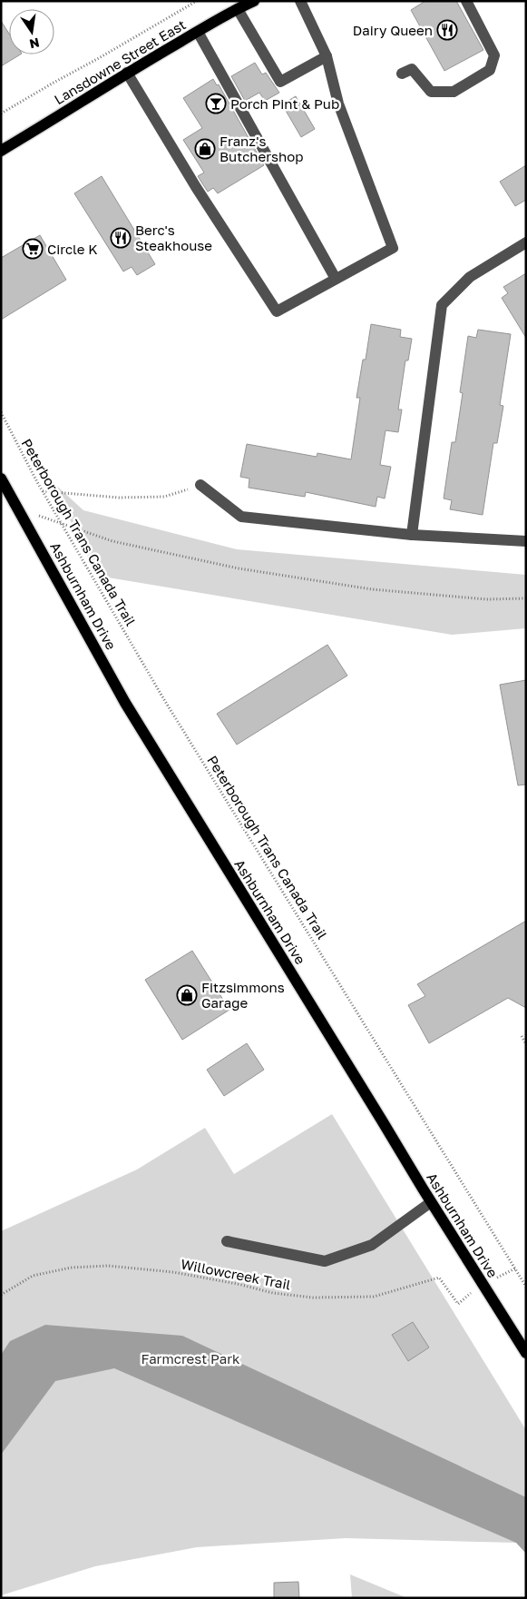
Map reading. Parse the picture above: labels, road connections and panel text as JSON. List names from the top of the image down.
{
  "streets": {
    "main road": ["Lansdowne Street East", "Ashburnham Drive"],
    "path": ["Peterborough Trans Canada Trail", "Willowcreek Trail"]
  },
  "parks": ["Farmcrest Park"],
  "places": {
    "restaurant": ["Dairy Queen", "Berc's Steakhouse"],
    "bar": ["Porch Pint & Pub"],
    "shop": ["Franz's Butchershop", "Fitzsimmons Garage"],
    "supermarket": ["Circle K"]
  },
  "north": "bottom"
}
